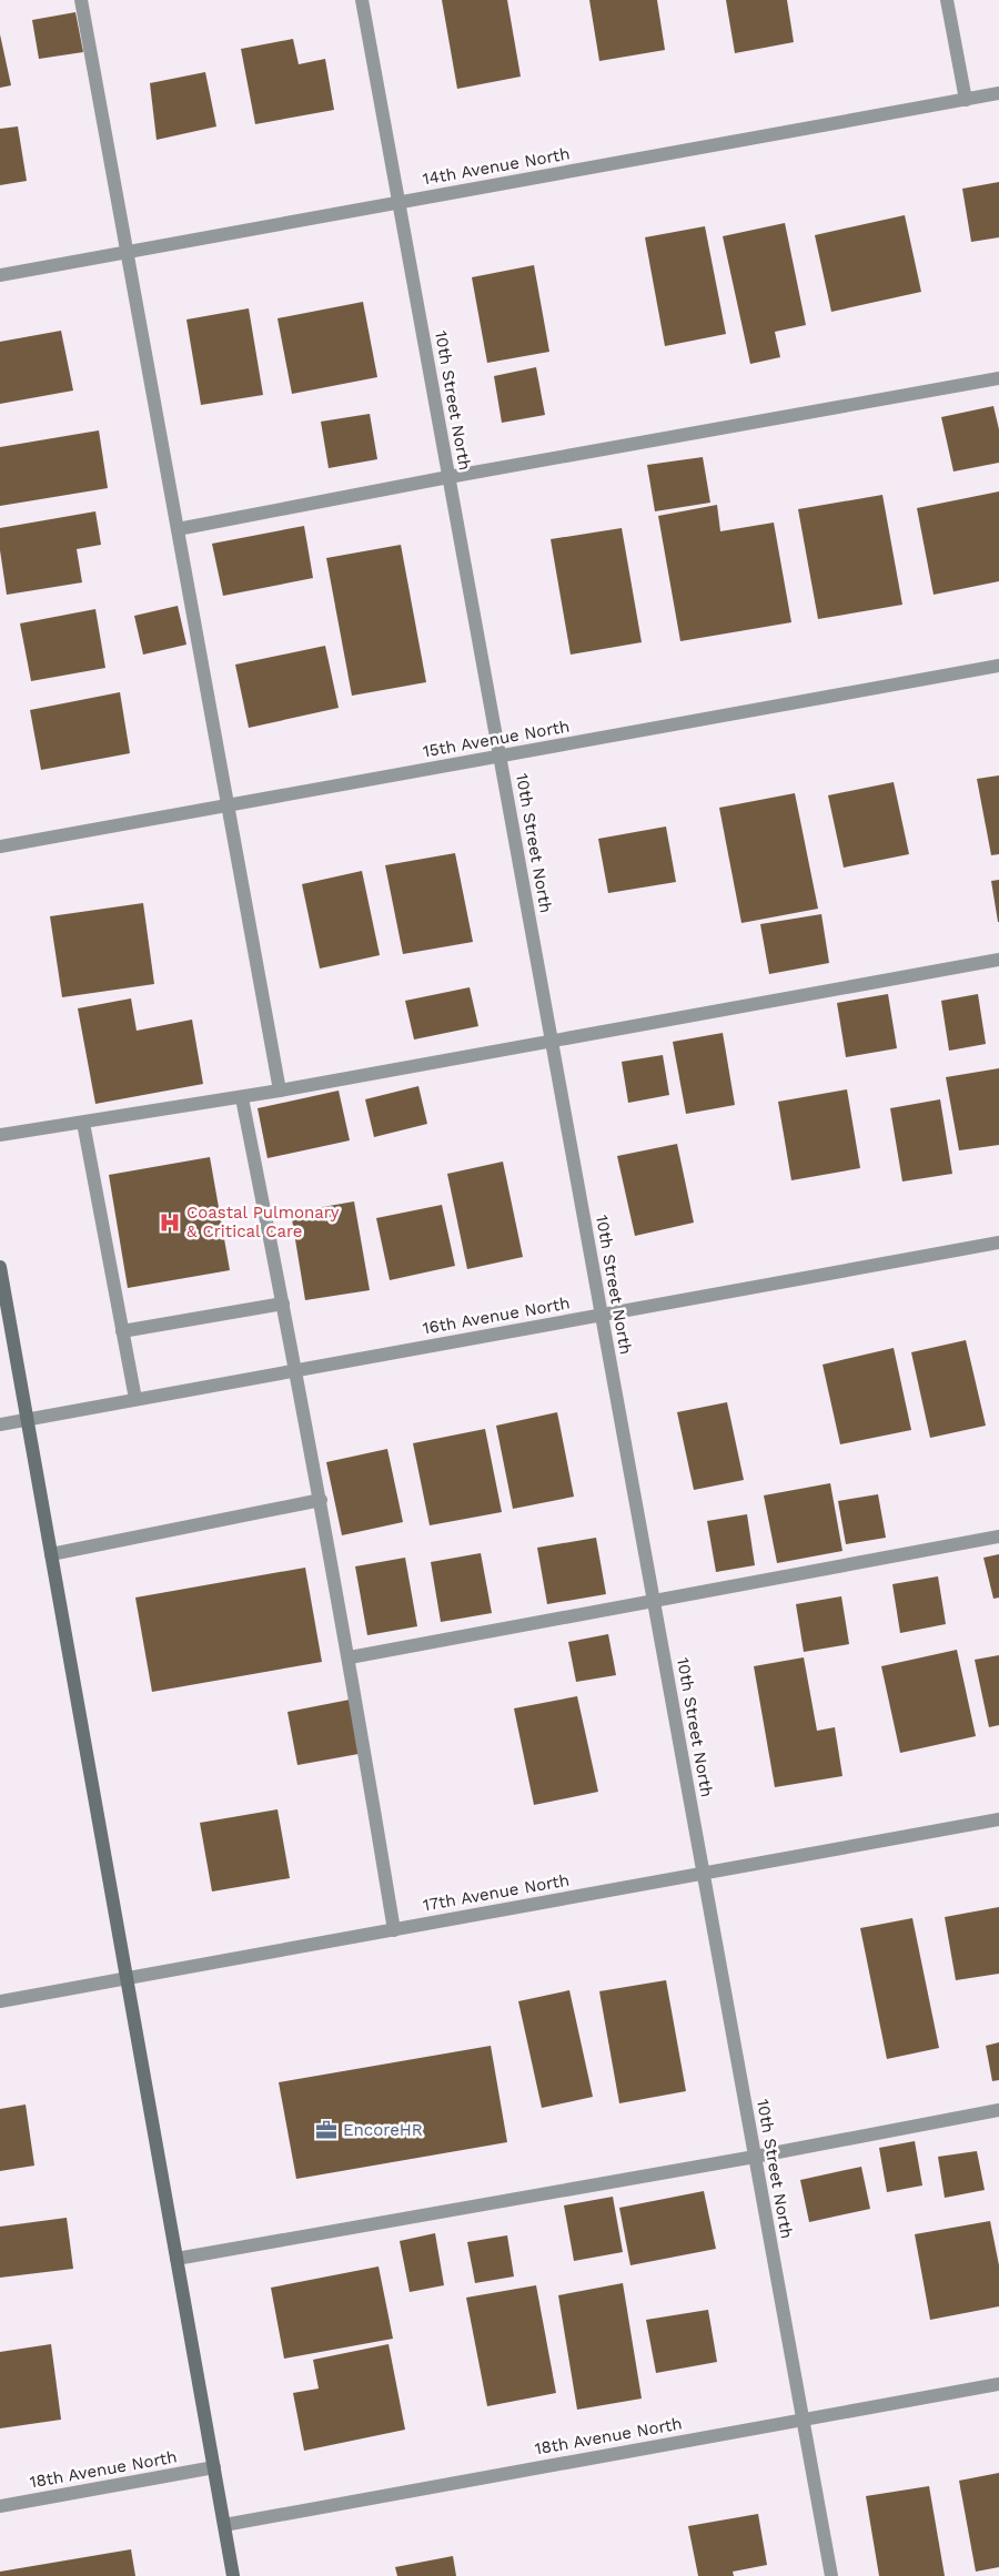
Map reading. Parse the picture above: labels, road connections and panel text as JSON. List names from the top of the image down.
{
  "streets": {
    "street": [
      "14th Avenue North",
      "10th Street North",
      "15th Avenue North",
      "16th Avenue North",
      "17th Avenue North",
      "18th Avenue North"
    ]
  },
  "crossings": [
    ["14th Avenue North", "10th Street North"],
    ["10th Street North", "15th Avenue North"],
    ["10th Street North", "16th Avenue North"],
    ["10th Street North", "17th Avenue North"],
    ["10th Street North", "18th Avenue North"]
  ],
  "places": {
    "hospital": ["Coastal Pulmonary & Critical Care"],
    "office": ["EncoreHR"]
  }
}
